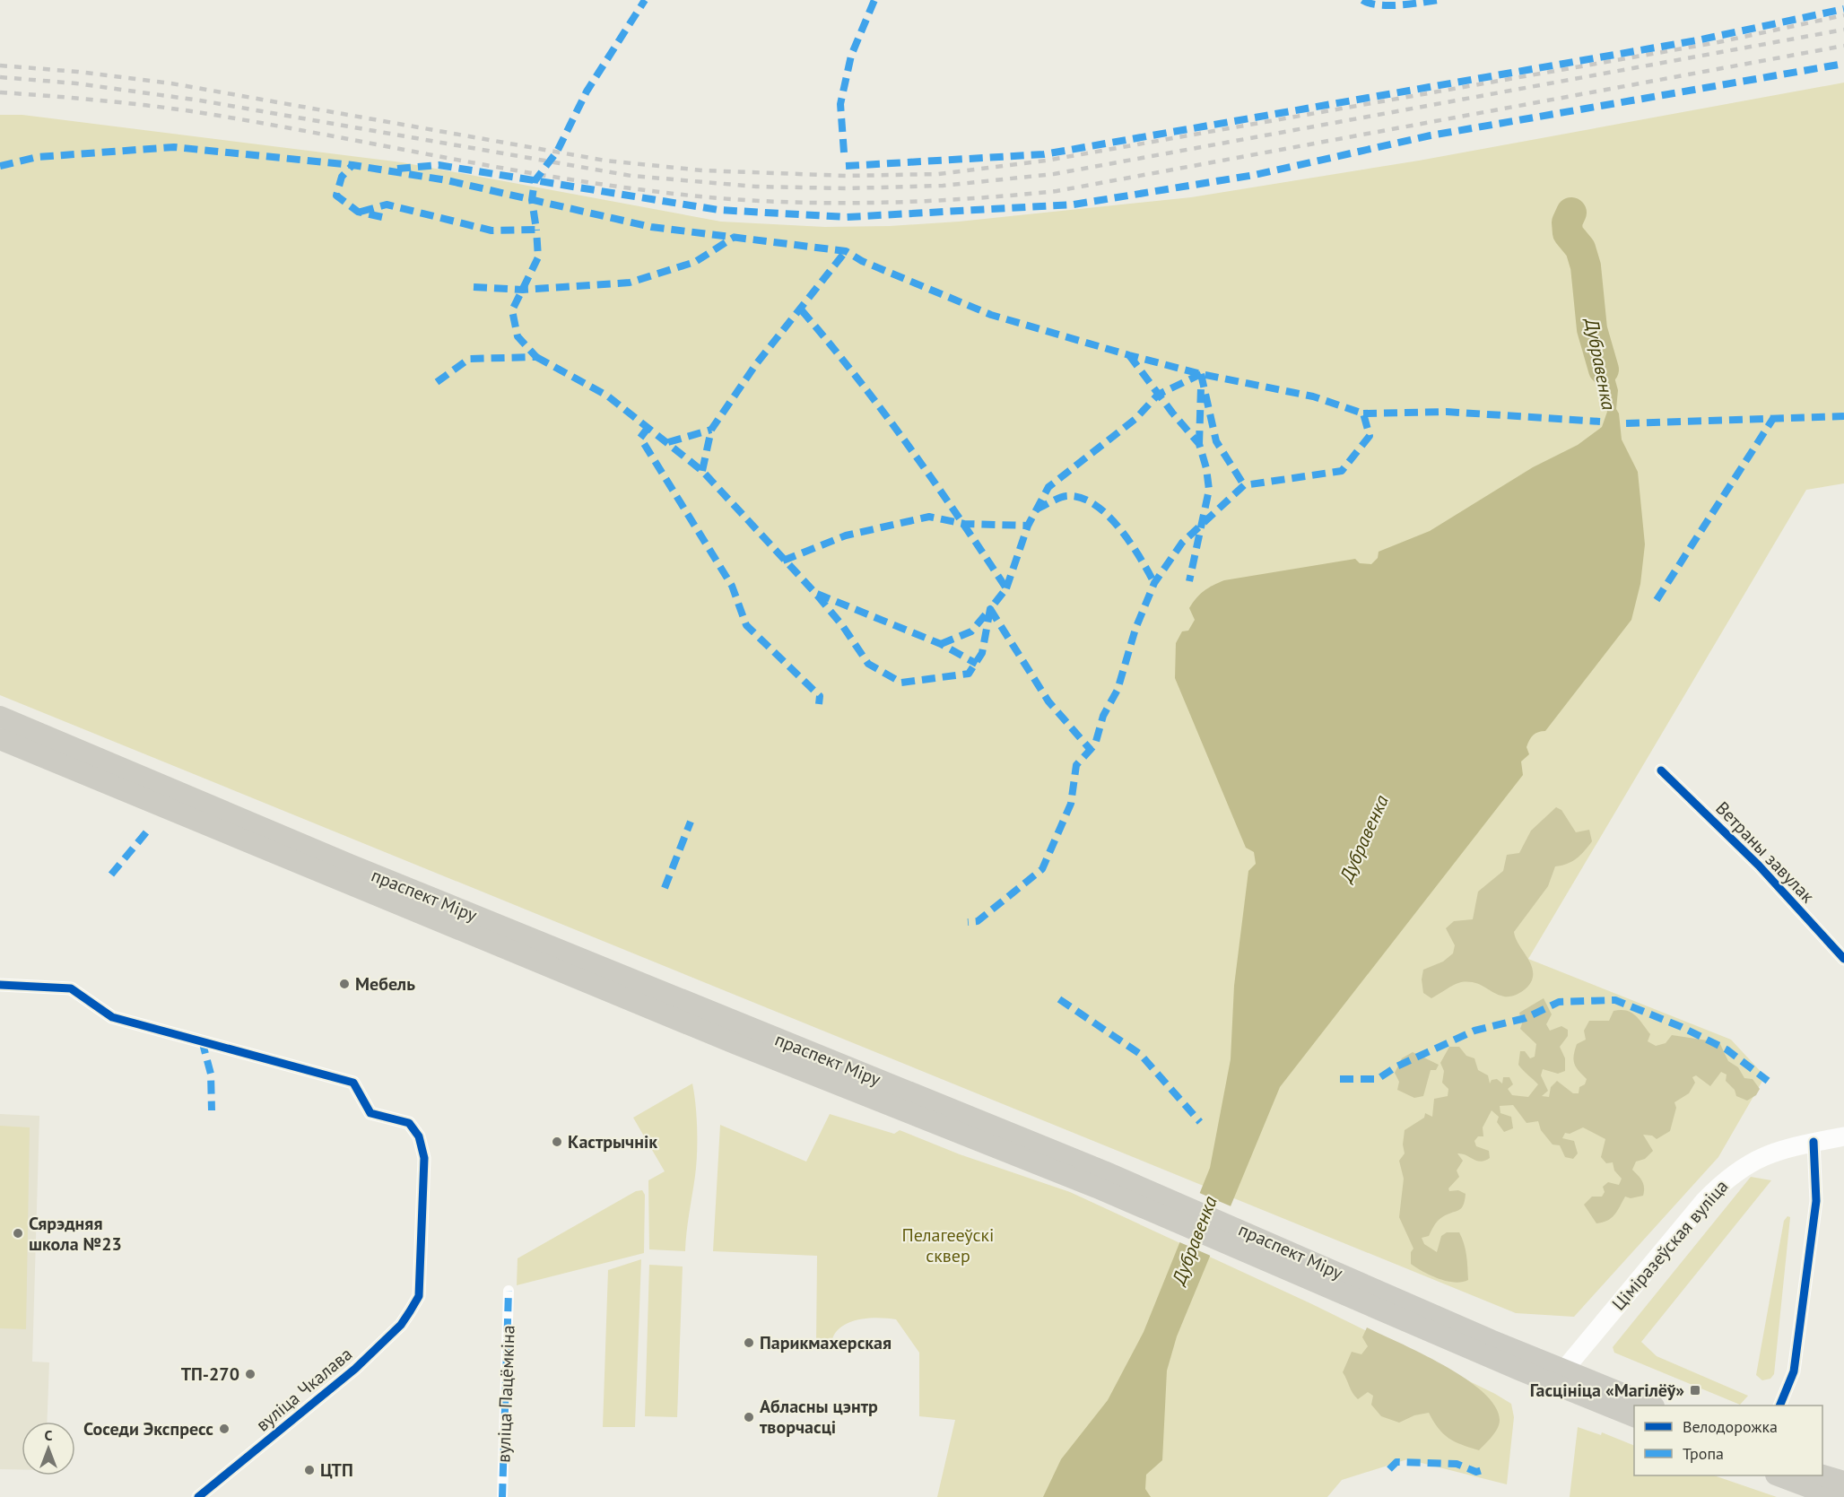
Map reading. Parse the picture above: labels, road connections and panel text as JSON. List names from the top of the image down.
{
  "streets": {
    "main road": ["праспект Міру", "Ціміразеўская вуліца"],
    "street": ["Ветраны завулак", "вуліца Чкалава", "вуліца Пацёмкіна"]
  },
  "crossings": [
    ["праспект Міру", "Ціміразеўская вуліца"]
  ],
  "water": ["Дубравенка"],
  "parks": ["Пелагееўскі сквер"],
  "places": {
    "other": [
      "Мебель",
      "Кастрычнік",
      "Сярэдняя школа №23",
      "Парикмахерская",
      "ТП-270",
      "Абласны цэнтр творчасці",
      "Соседи Экспресс",
      "ЦТП"
    ],
    "transit": ["Гасцініца «Магілёў»"]
  },
  "legend": ["Велодорожка", "Тропа"],
  "north": "top"
}
